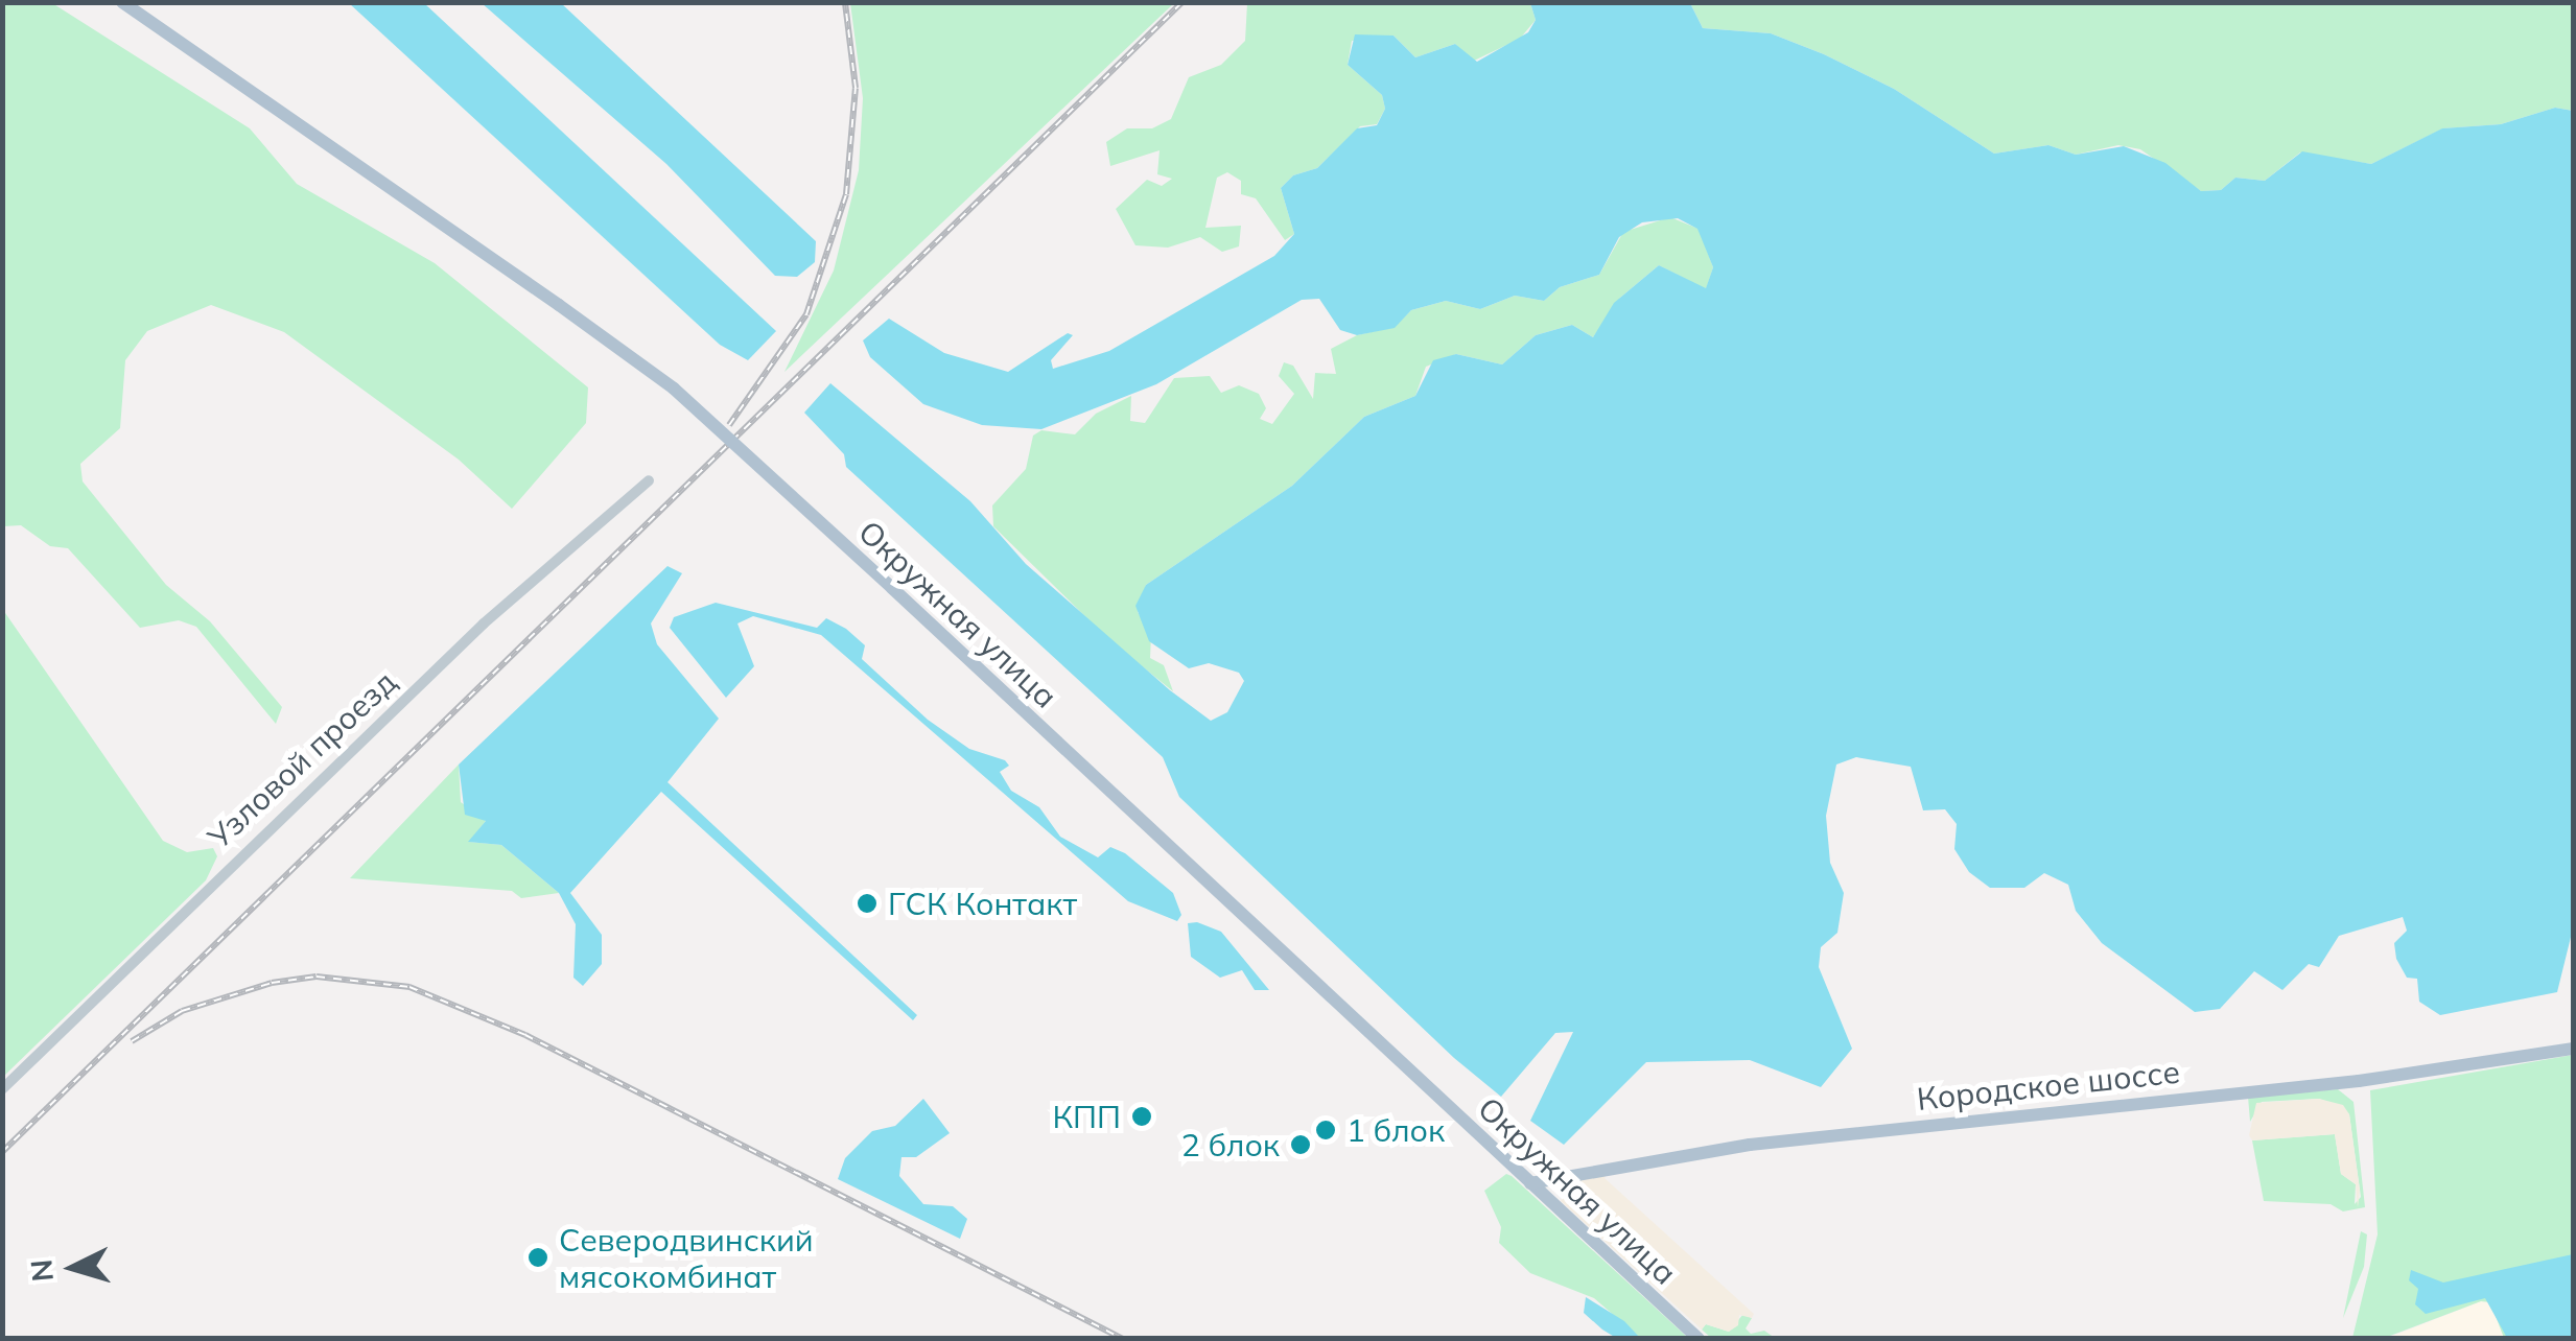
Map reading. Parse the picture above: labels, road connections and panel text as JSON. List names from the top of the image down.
{
  "streets": {
    "main road": ["Окружная улица", "Кородское шоссе"],
    "street": ["Узловой проезд"]
  },
  "crossings": [
    ["Окружная улица", "Кородское шоссе"]
  ],
  "places": [
    "ГСК Контакт",
    "КПП",
    "1 блок",
    "2 блок",
    "Северодвинский мясокомбинат"
  ],
  "north": "left"
}
